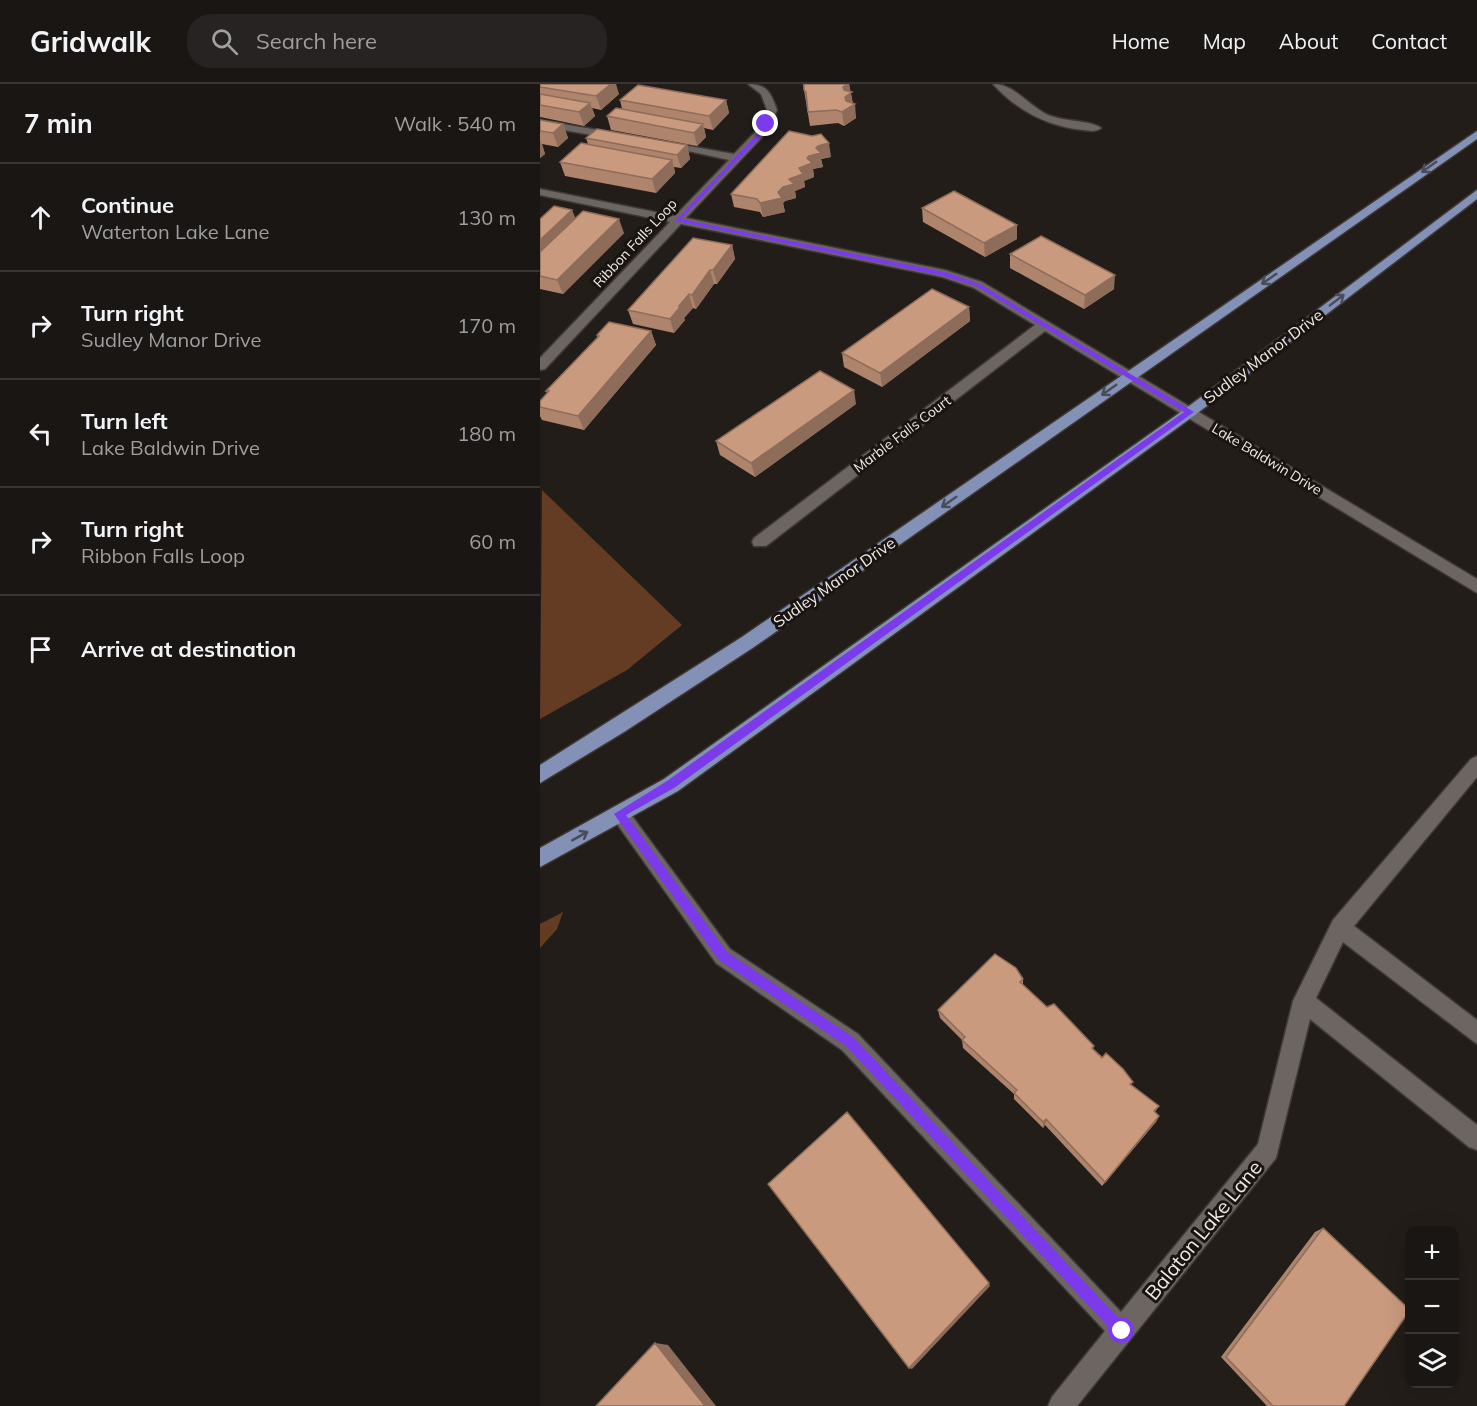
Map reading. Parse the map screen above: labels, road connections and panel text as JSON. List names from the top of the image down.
{
  "streets": {
    "main road": ["Sudley Manor Drive"],
    "street": [
      "Ribbon Falls Loop",
      "Marble Falls Court",
      "Lake Baldwin Drive",
      "Balaton Lake Lane"
    ]
  },
  "crossings": [
    ["Ribbon Falls Loop", "Lake Baldwin Drive"],
    ["Sudley Manor Drive", "Lake Baldwin Drive"],
    ["Marble Falls Court", "Lake Baldwin Drive"]
  ],
  "page": {
    "header": "Gridwalk",
    "search": "Search here",
    "nav": [
      "Home",
      "Map",
      "About",
      "Contact"
    ],
    "heading": ["7 min", "Walk · 540 m"],
    "list": [
      ["Continue", "Waterton Lake Lane", "130 m"],
      ["Turn right", "Sudley Manor Drive", "170 m"],
      ["Turn left", "Lake Baldwin Drive", "180 m"],
      ["Turn right", "Ribbon Falls Loop", "60 m"],
      "Arrive at destination"
    ],
    "map_buttons": ["+", "−"]
  }
}
